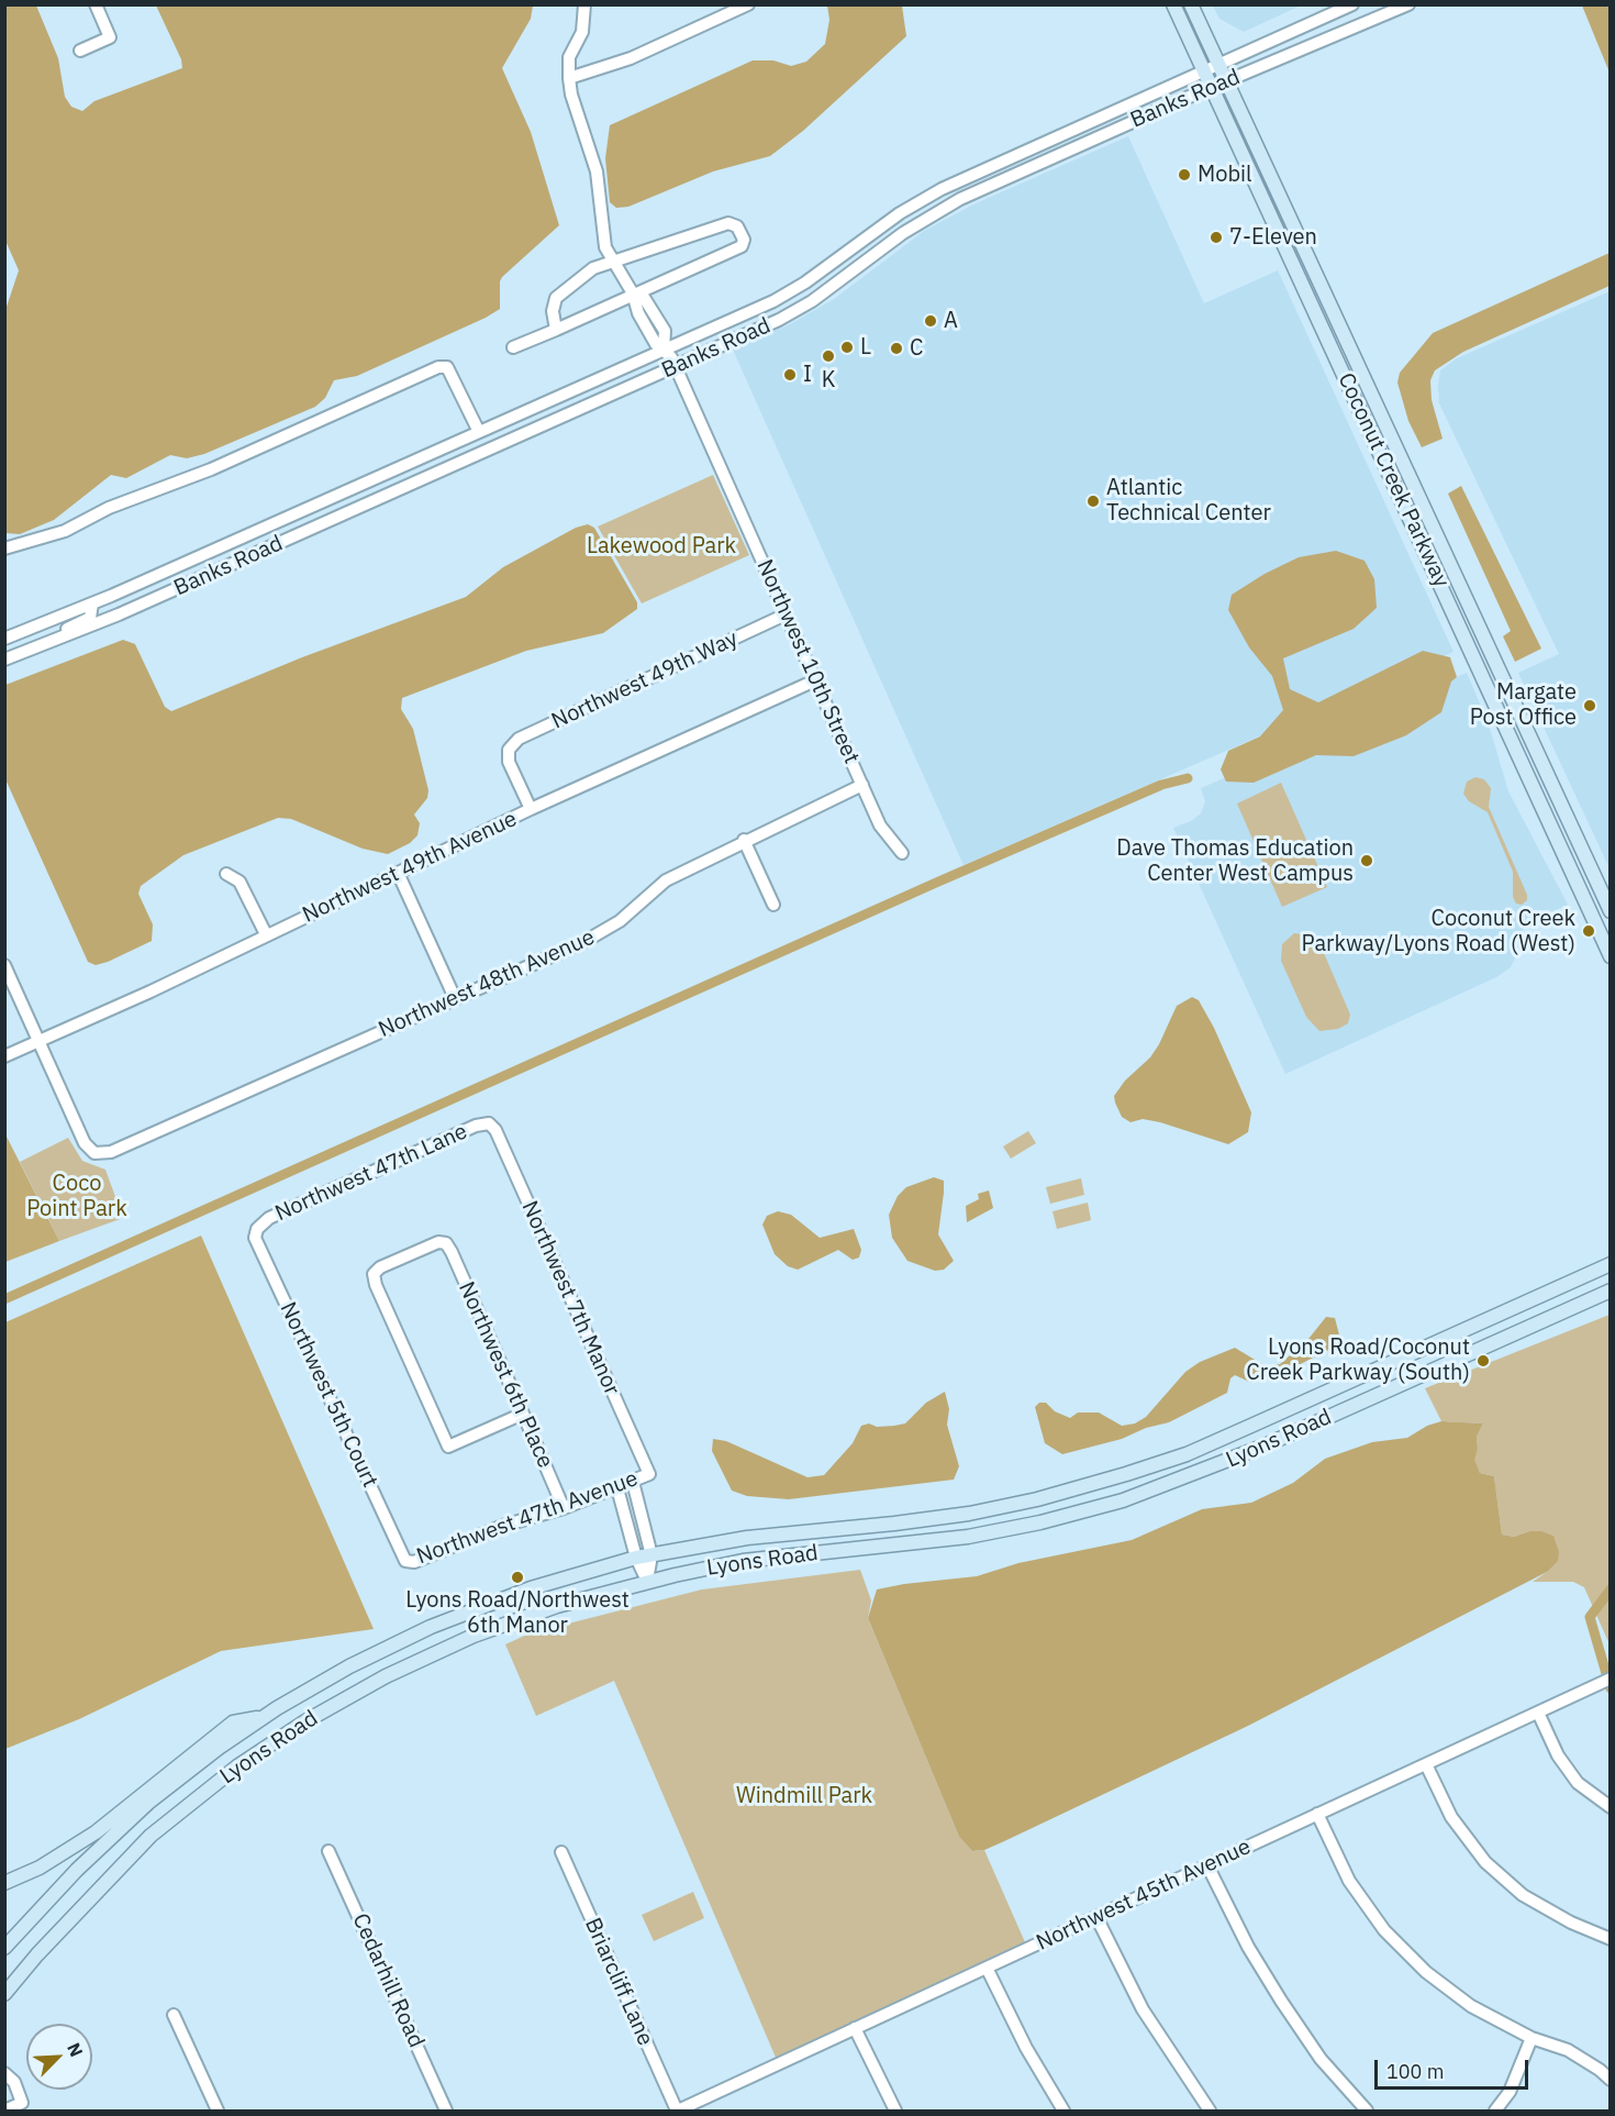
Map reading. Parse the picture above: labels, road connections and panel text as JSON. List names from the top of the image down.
{
  "streets": {
    "main road": ["Coconut Creek Parkway", "Lyons Road"],
    "street": [
      "Banks Road",
      "Northwest 10th Street",
      "Northwest 49th Way",
      "Northwest 49th Avenue",
      "Northwest 48th Avenue",
      "Northwest 47th Lane",
      "Northwest 7th Manor",
      "Northwest 6th Place",
      "Northwest 5th Court",
      "Northwest 47th Avenue",
      "Northwest 45th Avenue",
      "Cedarhill Road",
      "Briarcliff Lane"
    ]
  },
  "crossings": [
    ["Banks Road", "Coconut Creek Parkway"],
    ["Banks Road", "Northwest 10th Street"],
    ["Northwest 10th Street", "Northwest 49th Way"],
    ["Northwest 10th Street", "Northwest 49th Avenue"],
    ["Northwest 10th Street", "Northwest 48th Avenue"],
    ["Northwest 49th Way", "Northwest 49th Avenue"],
    ["Northwest 49th Avenue", "Northwest 48th Avenue"],
    ["Northwest 47th Lane", "Northwest 7th Manor"],
    ["Northwest 47th Lane", "Northwest 5th Court"],
    ["Northwest 7th Manor", "Northwest 47th Avenue"],
    ["Northwest 6th Place", "Northwest 47th Avenue"],
    ["Northwest 5th Court", "Northwest 47th Avenue"],
    ["Northwest 45th Avenue", "Briarcliff Lane"]
  ],
  "parks": ["Lakewood Park", "Coco Point Park", "Windmill Park"],
  "places": [
    "Mobil",
    "7-Eleven",
    "A",
    "L",
    "C",
    "K",
    "I",
    "Atlantic Technical Center",
    "Margate Post Office",
    "Dave Thomas Education Center West Campus",
    "Coconut Creek Parkway/Lyons Road (West)",
    "Lyons Road/Coconut Creek Parkway (South)",
    "Lyons Road/Northwest 6th Manor"
  ],
  "scale_bar": "100 m",
  "north": "top right"
}
